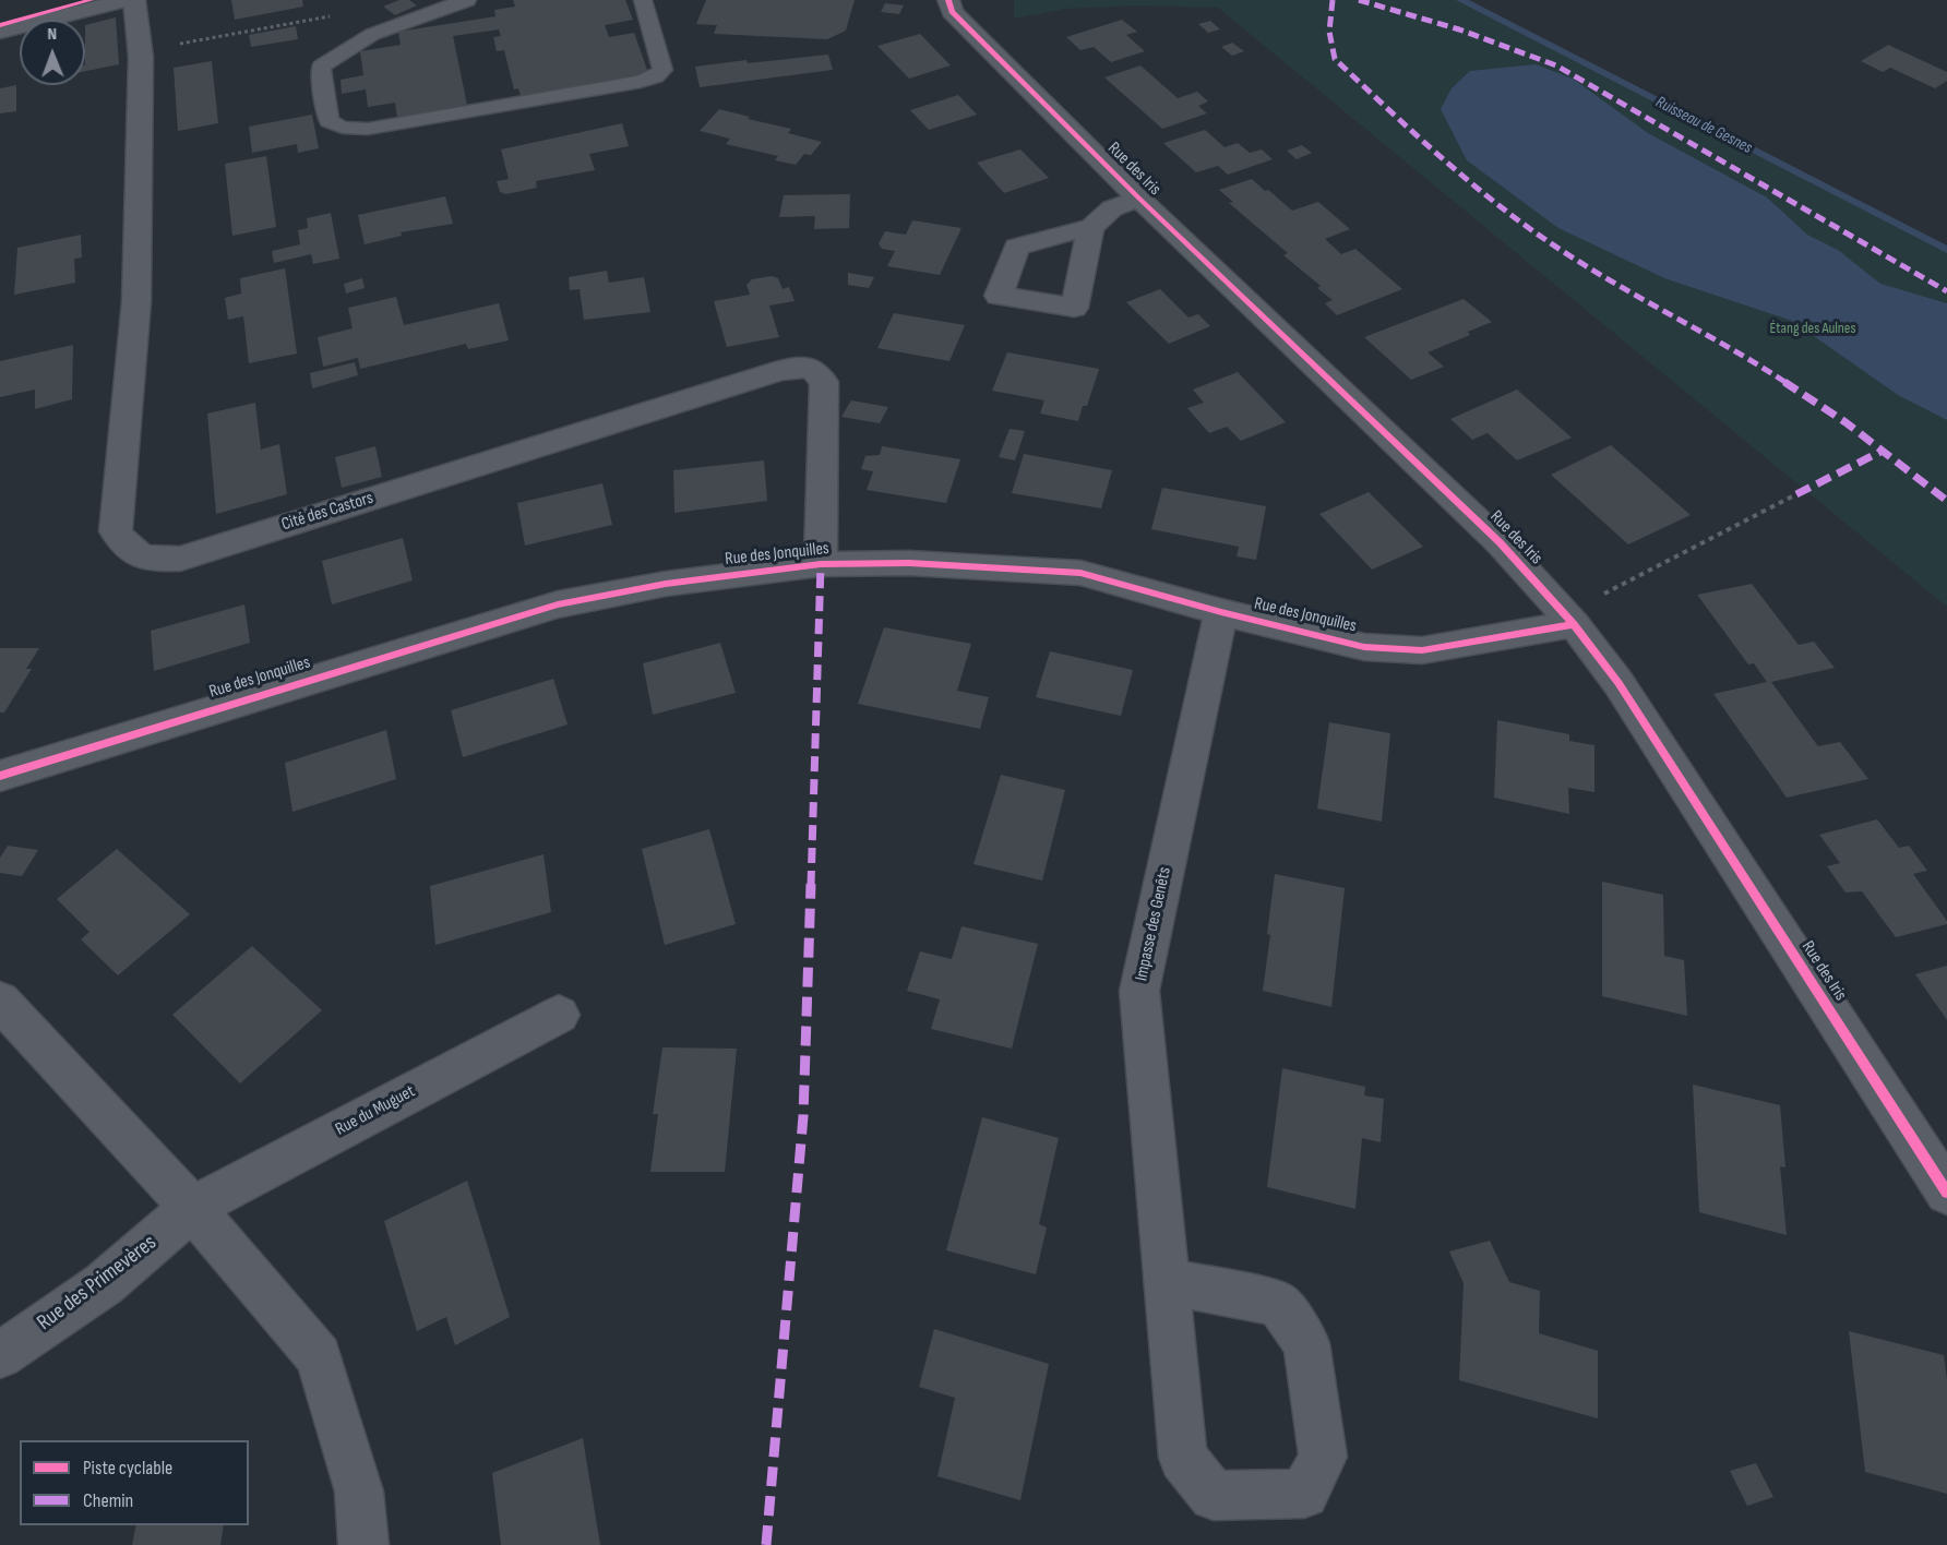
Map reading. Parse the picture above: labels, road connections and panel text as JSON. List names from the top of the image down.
{
  "streets": {
    "street": [
      "Rue des Iris",
      "Cité des Castors",
      "Rue des Jonquilles",
      "Impasse des Genêts",
      "Rue du Muguet",
      "Rue des Primevères"
    ]
  },
  "crossings": [
    ["Rue des Iris", "Rue des Jonquilles"],
    ["Cité des Castors", "Rue des Jonquilles"],
    ["Rue des Jonquilles", "Impasse des Genêts"],
    ["Rue du Muguet", "Rue des Primevères"]
  ],
  "water": ["Ruisseau de Gesnes"],
  "parks": ["Étang des Aulnes"],
  "legend": ["Piste cyclable", "Chemin"],
  "north": "top"
}
